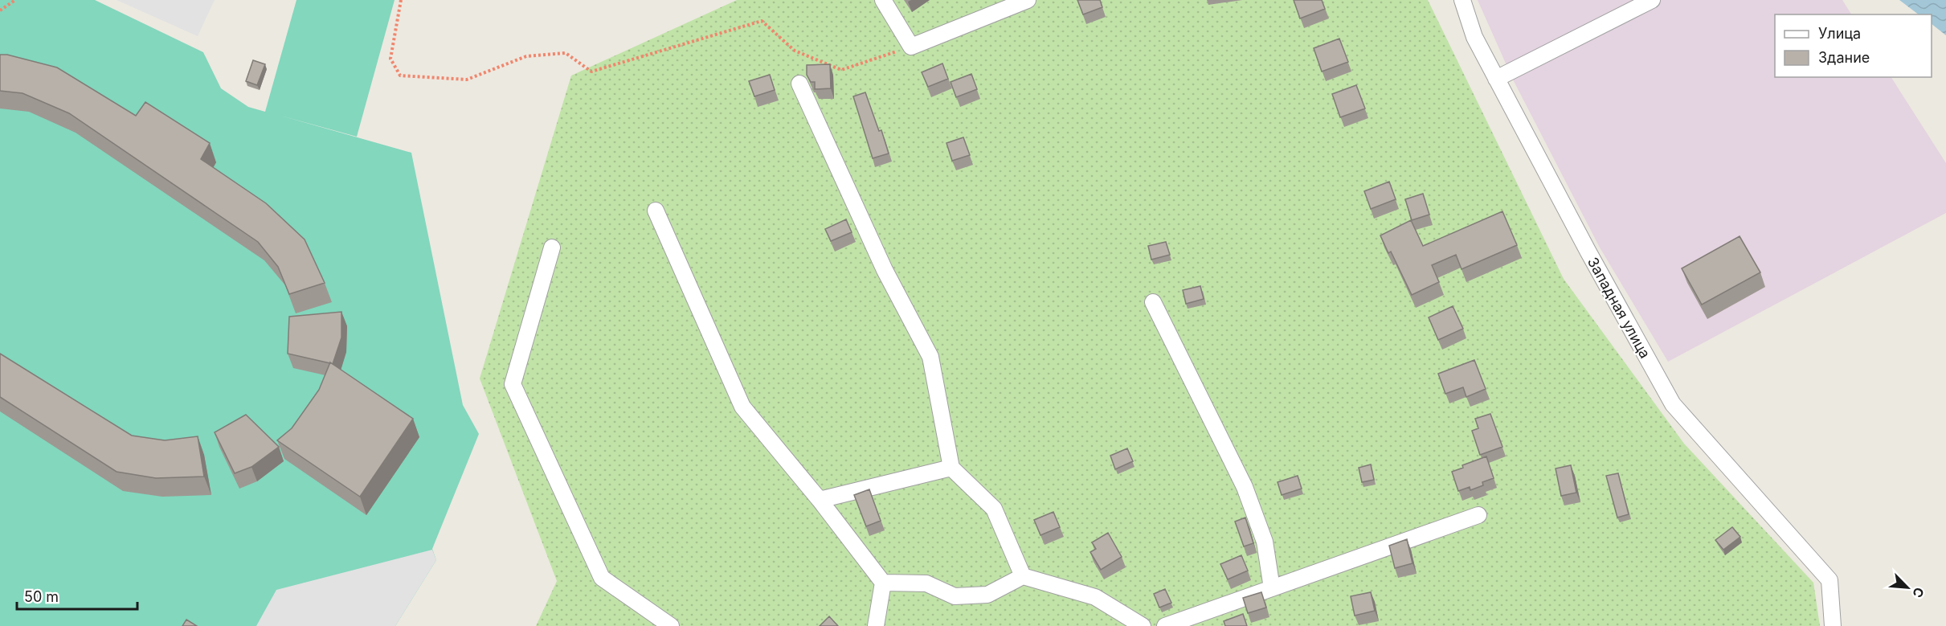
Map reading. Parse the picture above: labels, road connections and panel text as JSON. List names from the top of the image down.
{
  "streets": {
    "street": ["Западная улица"]
  },
  "legend": ["Улица", "Здание"],
  "scale_bar": "50 m",
  "north": "bottom right"
}
